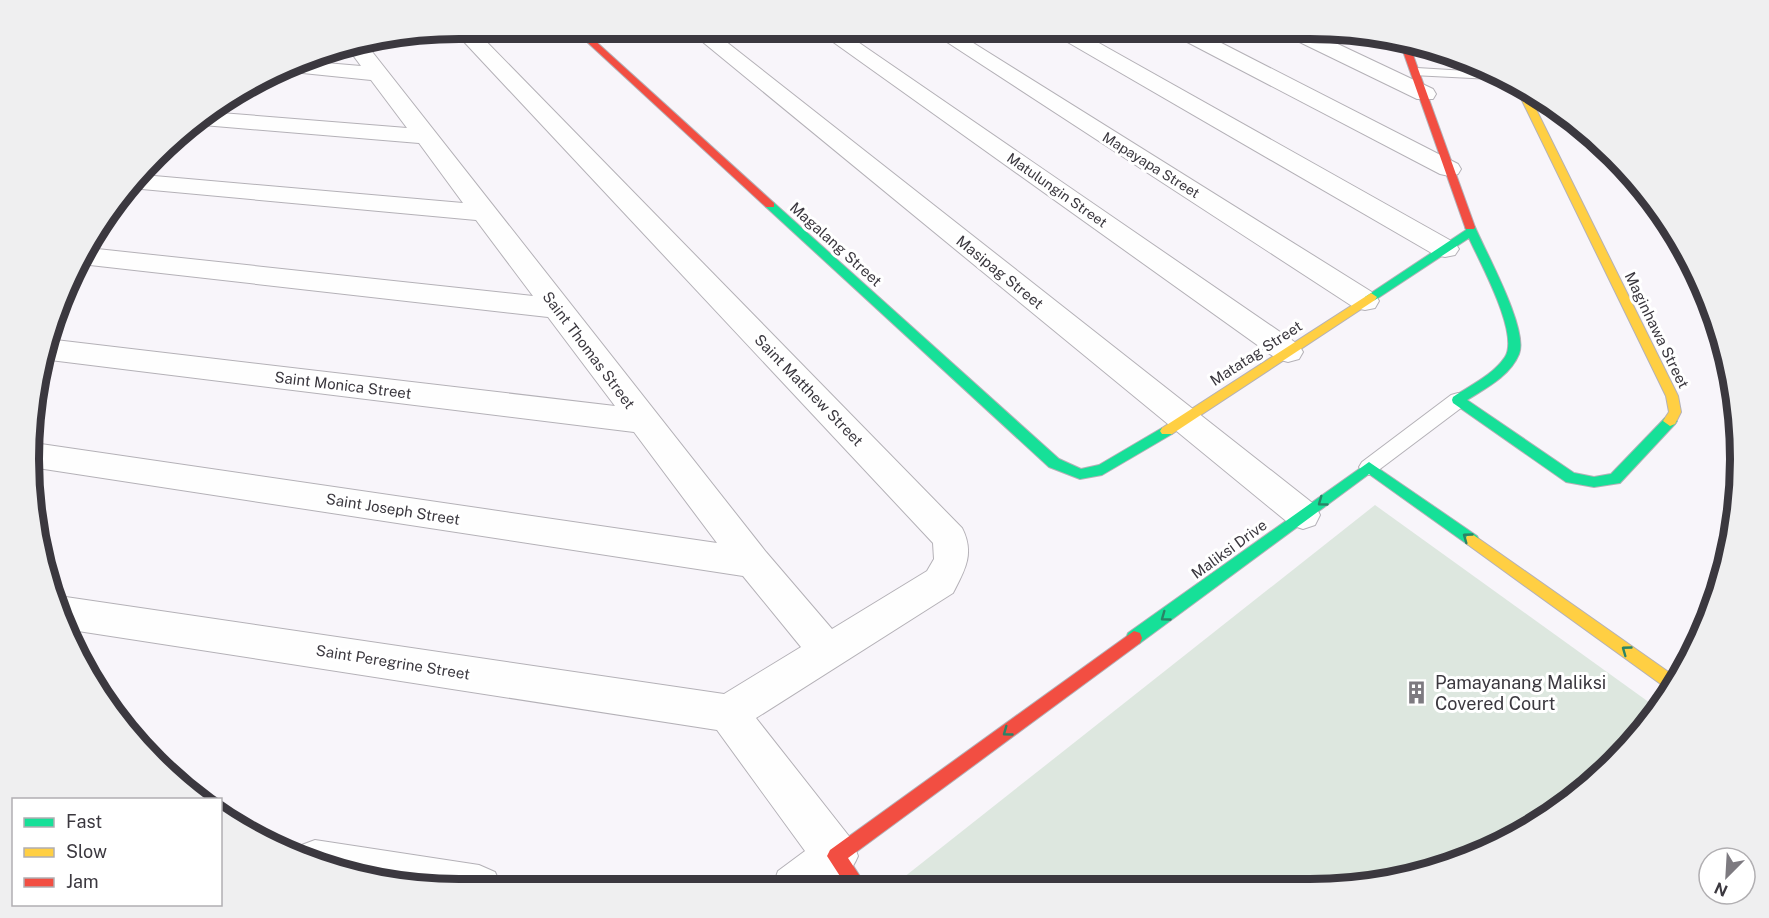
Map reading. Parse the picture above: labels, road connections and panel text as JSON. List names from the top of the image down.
{
  "streets": {
    "street": [
      "Mapayapa Street",
      "Matulungin Street",
      "Magalang Street",
      "Masipag Street",
      "Maginhawa Street",
      "Saint Thomas Street",
      "Matatag Street",
      "Saint Monica Street",
      "Saint Matthew Street",
      "Saint Joseph Street",
      "Maliksi Drive",
      "Saint Peregrine Street"
    ]
  },
  "crossings": [
    ["Mapayapa Street", "Matatag Street"],
    ["Matulungin Street", "Matatag Street"],
    ["Magalang Street", "Matatag Street"],
    ["Masipag Street", "Matatag Street"],
    ["Masipag Street", "Maliksi Drive"],
    ["Saint Thomas Street", "Saint Monica Street"],
    ["Saint Thomas Street", "Saint Matthew Street"],
    ["Saint Thomas Street", "Saint Joseph Street"],
    ["Saint Matthew Street", "Saint Peregrine Street"]
  ],
  "one_way": ["Maliksi Drive"],
  "places": {
    "building": ["Pamayanang Maliksi Covered Court"]
  },
  "legend": ["Fast", "Slow", "Jam"],
  "north": "bottom left"
}
